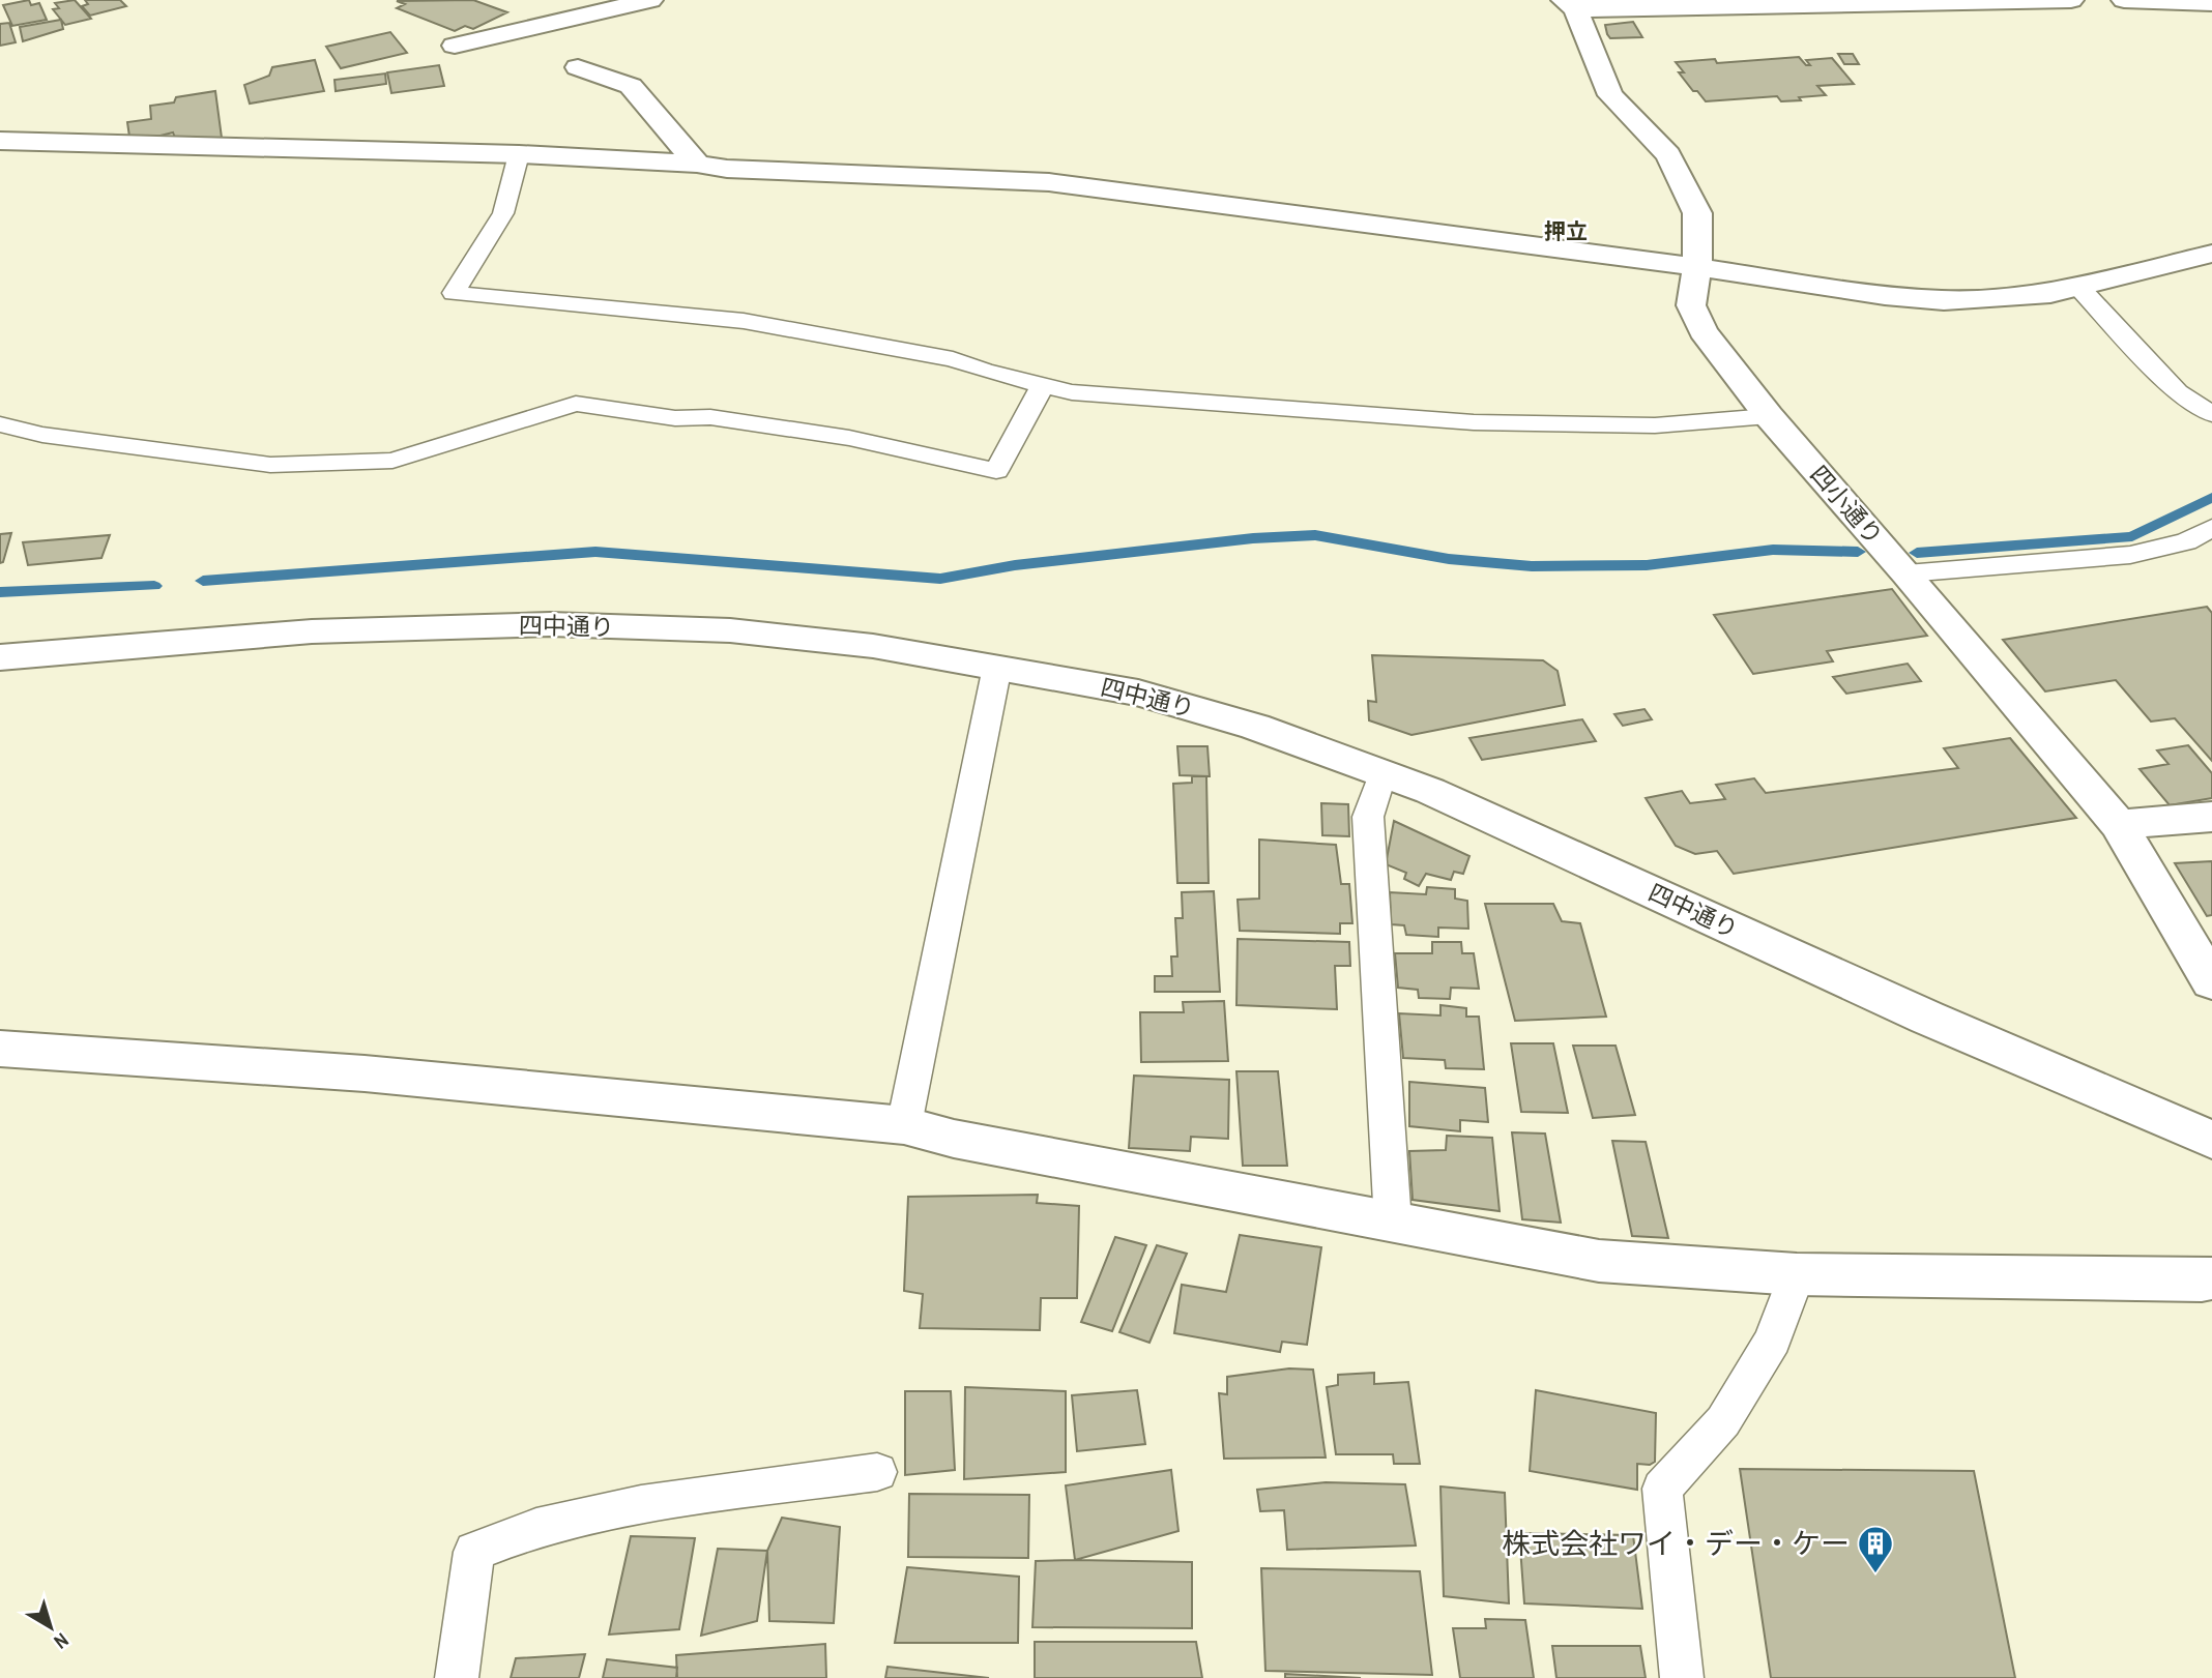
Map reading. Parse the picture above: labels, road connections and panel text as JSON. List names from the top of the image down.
{
  "streets": {
    "street": ["四小通り", "四中通り"]
  },
  "districts": ["押立"],
  "places": {
    "building": ["株式会社ワイ・デー・ケー"]
  },
  "north": "bottom right"
}
